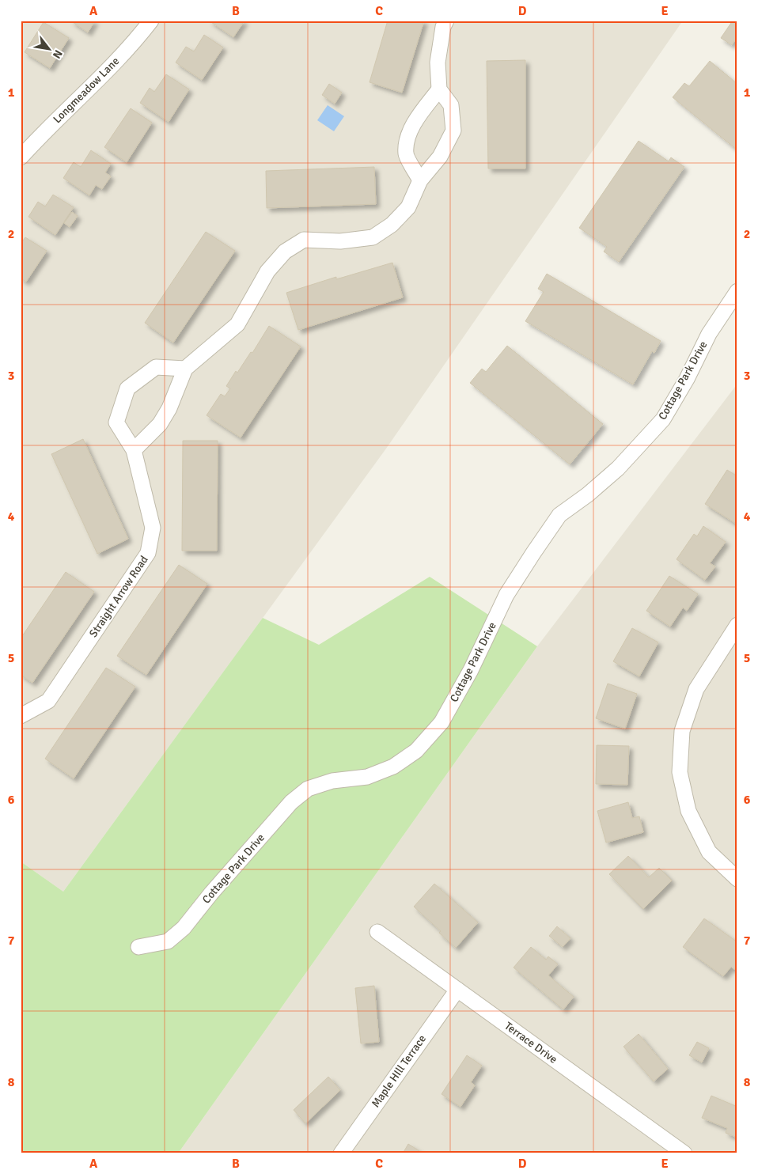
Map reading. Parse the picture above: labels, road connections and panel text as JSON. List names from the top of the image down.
{
  "streets": {
    "street": [
      "Longmeadow Lane",
      "Cottage Park Drive",
      "Straight Arrow Road",
      "Terrace Drive",
      "Maple HIll Terrace"
    ]
  },
  "crossings": [
    ["Terrace Drive", "Maple HIll Terrace"]
  ],
  "north": "bottom right",
  "grid": {
    "columns": [
      "A",
      "B",
      "C",
      "D",
      "E"
    ],
    "rows": [
      "1",
      "2",
      "3",
      "4",
      "5",
      "6",
      "7",
      "8"
    ]
  }
}
